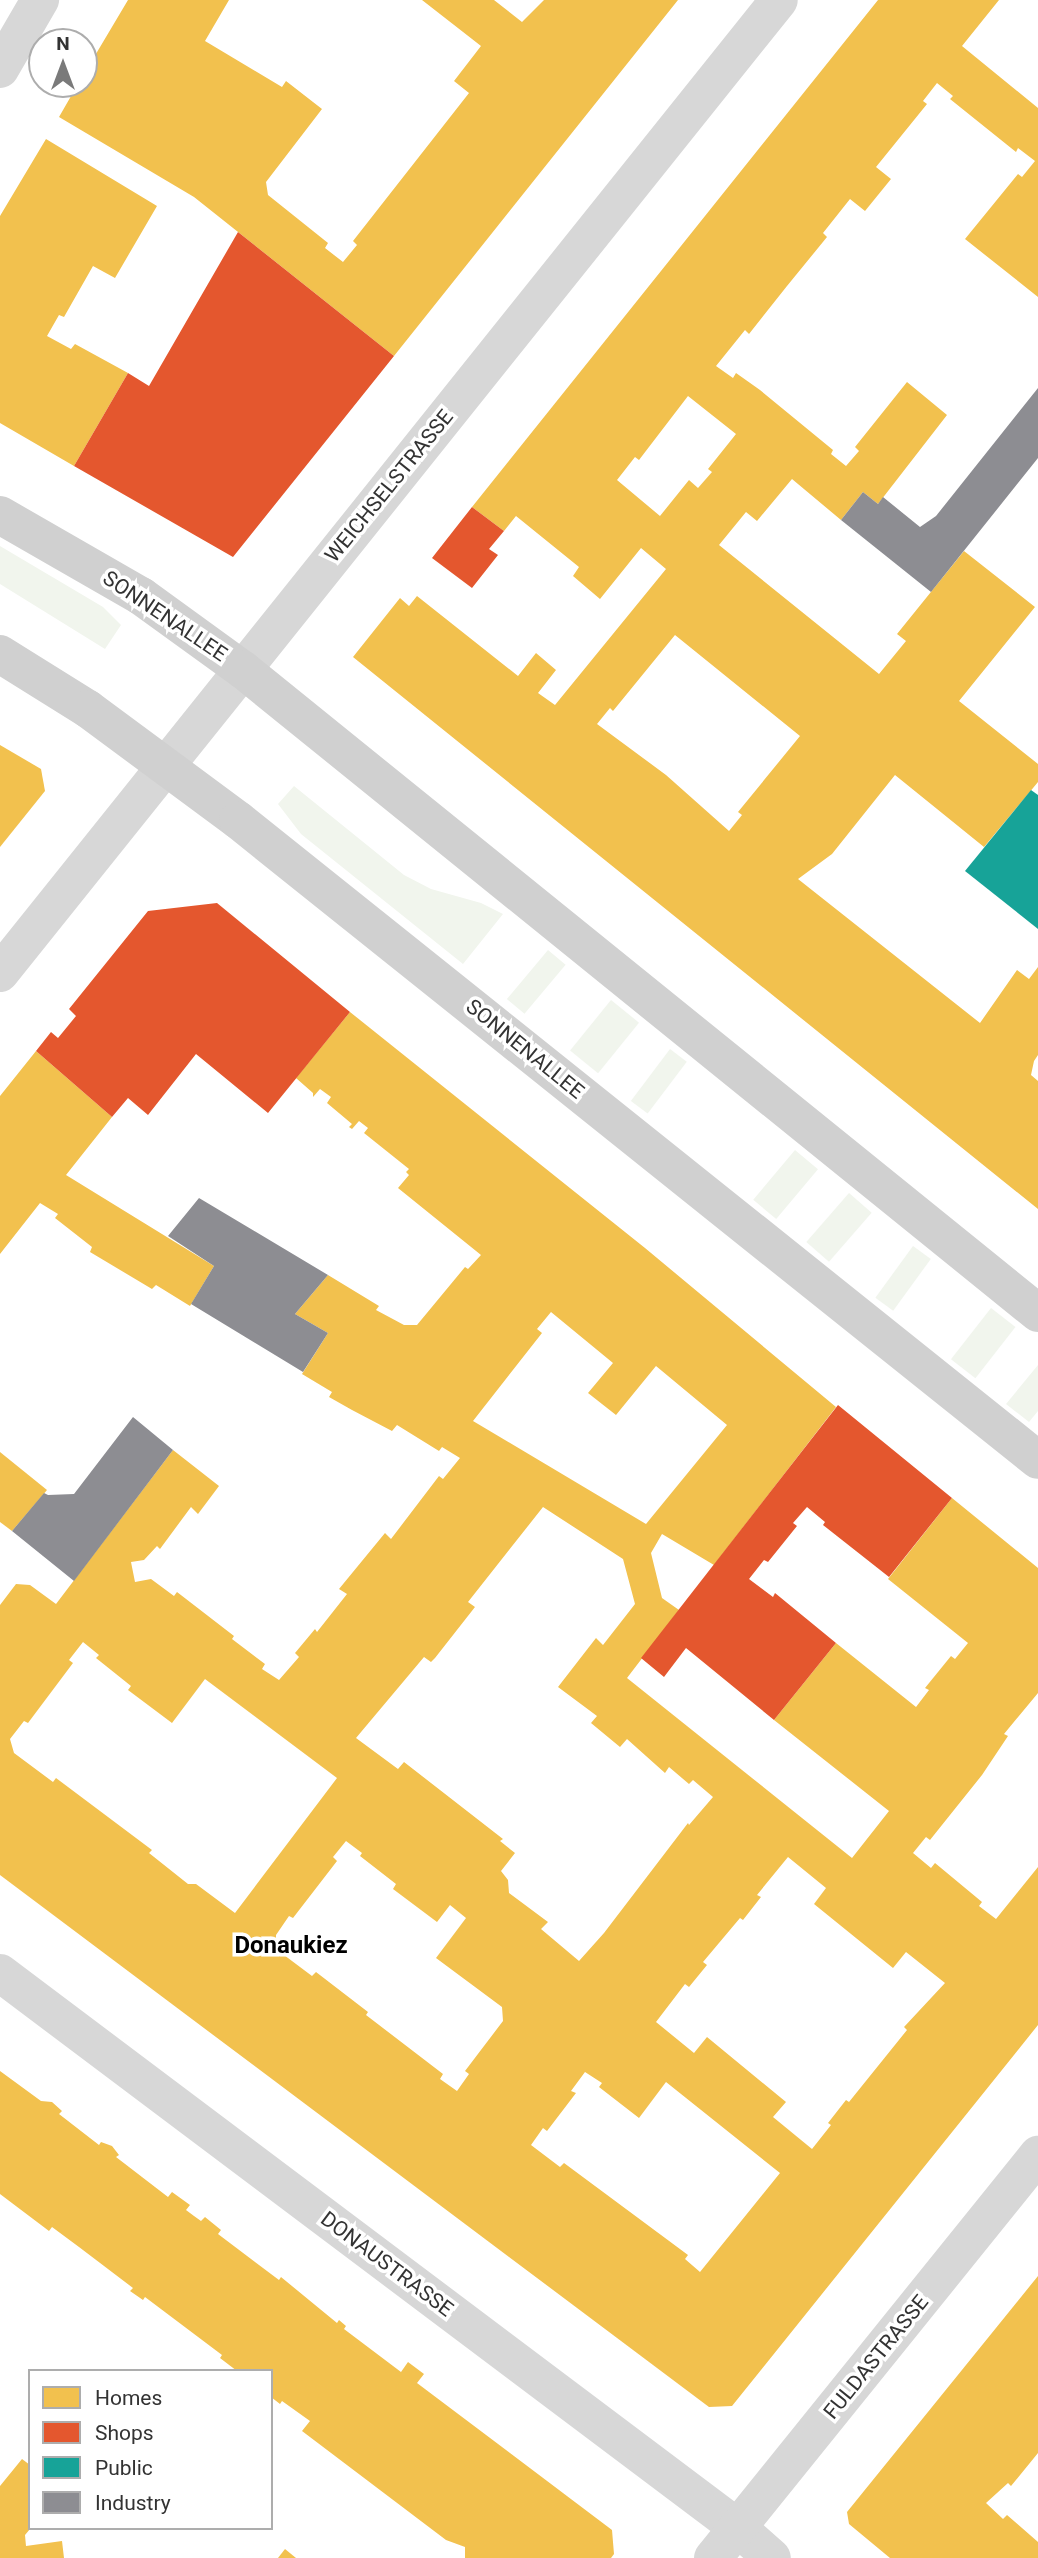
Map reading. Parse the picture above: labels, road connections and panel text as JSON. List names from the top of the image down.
{
  "streets": {
    "main road": ["SONNENALLEE"],
    "street": ["WEICHSELSTRASSE", "DONAUSTRASSE", "FULDASTRASSE"]
  },
  "crossings": [
    ["WEICHSELSTRASSE", "SONNENALLEE"],
    ["DONAUSTRASSE", "FULDASTRASSE"]
  ],
  "districts": ["Donaukiez"],
  "legend": [
    "Homes",
    "Shops",
    "Public",
    "Industry"
  ],
  "north": "top"
}
